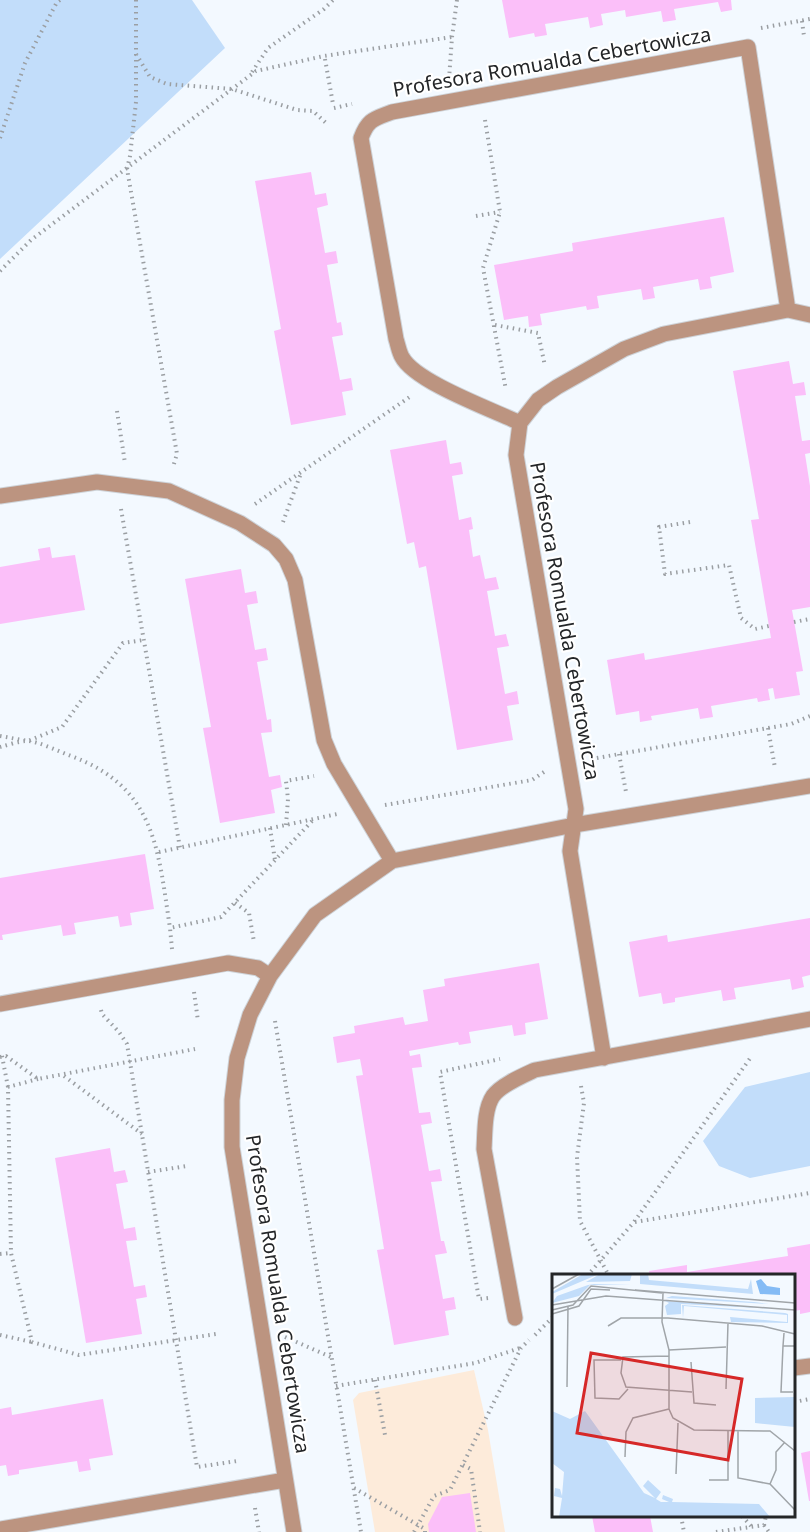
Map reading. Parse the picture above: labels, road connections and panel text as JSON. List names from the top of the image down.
{
  "streets": {
    "street": ["Profesora Romualda Cebertowicza"]
  }
}
